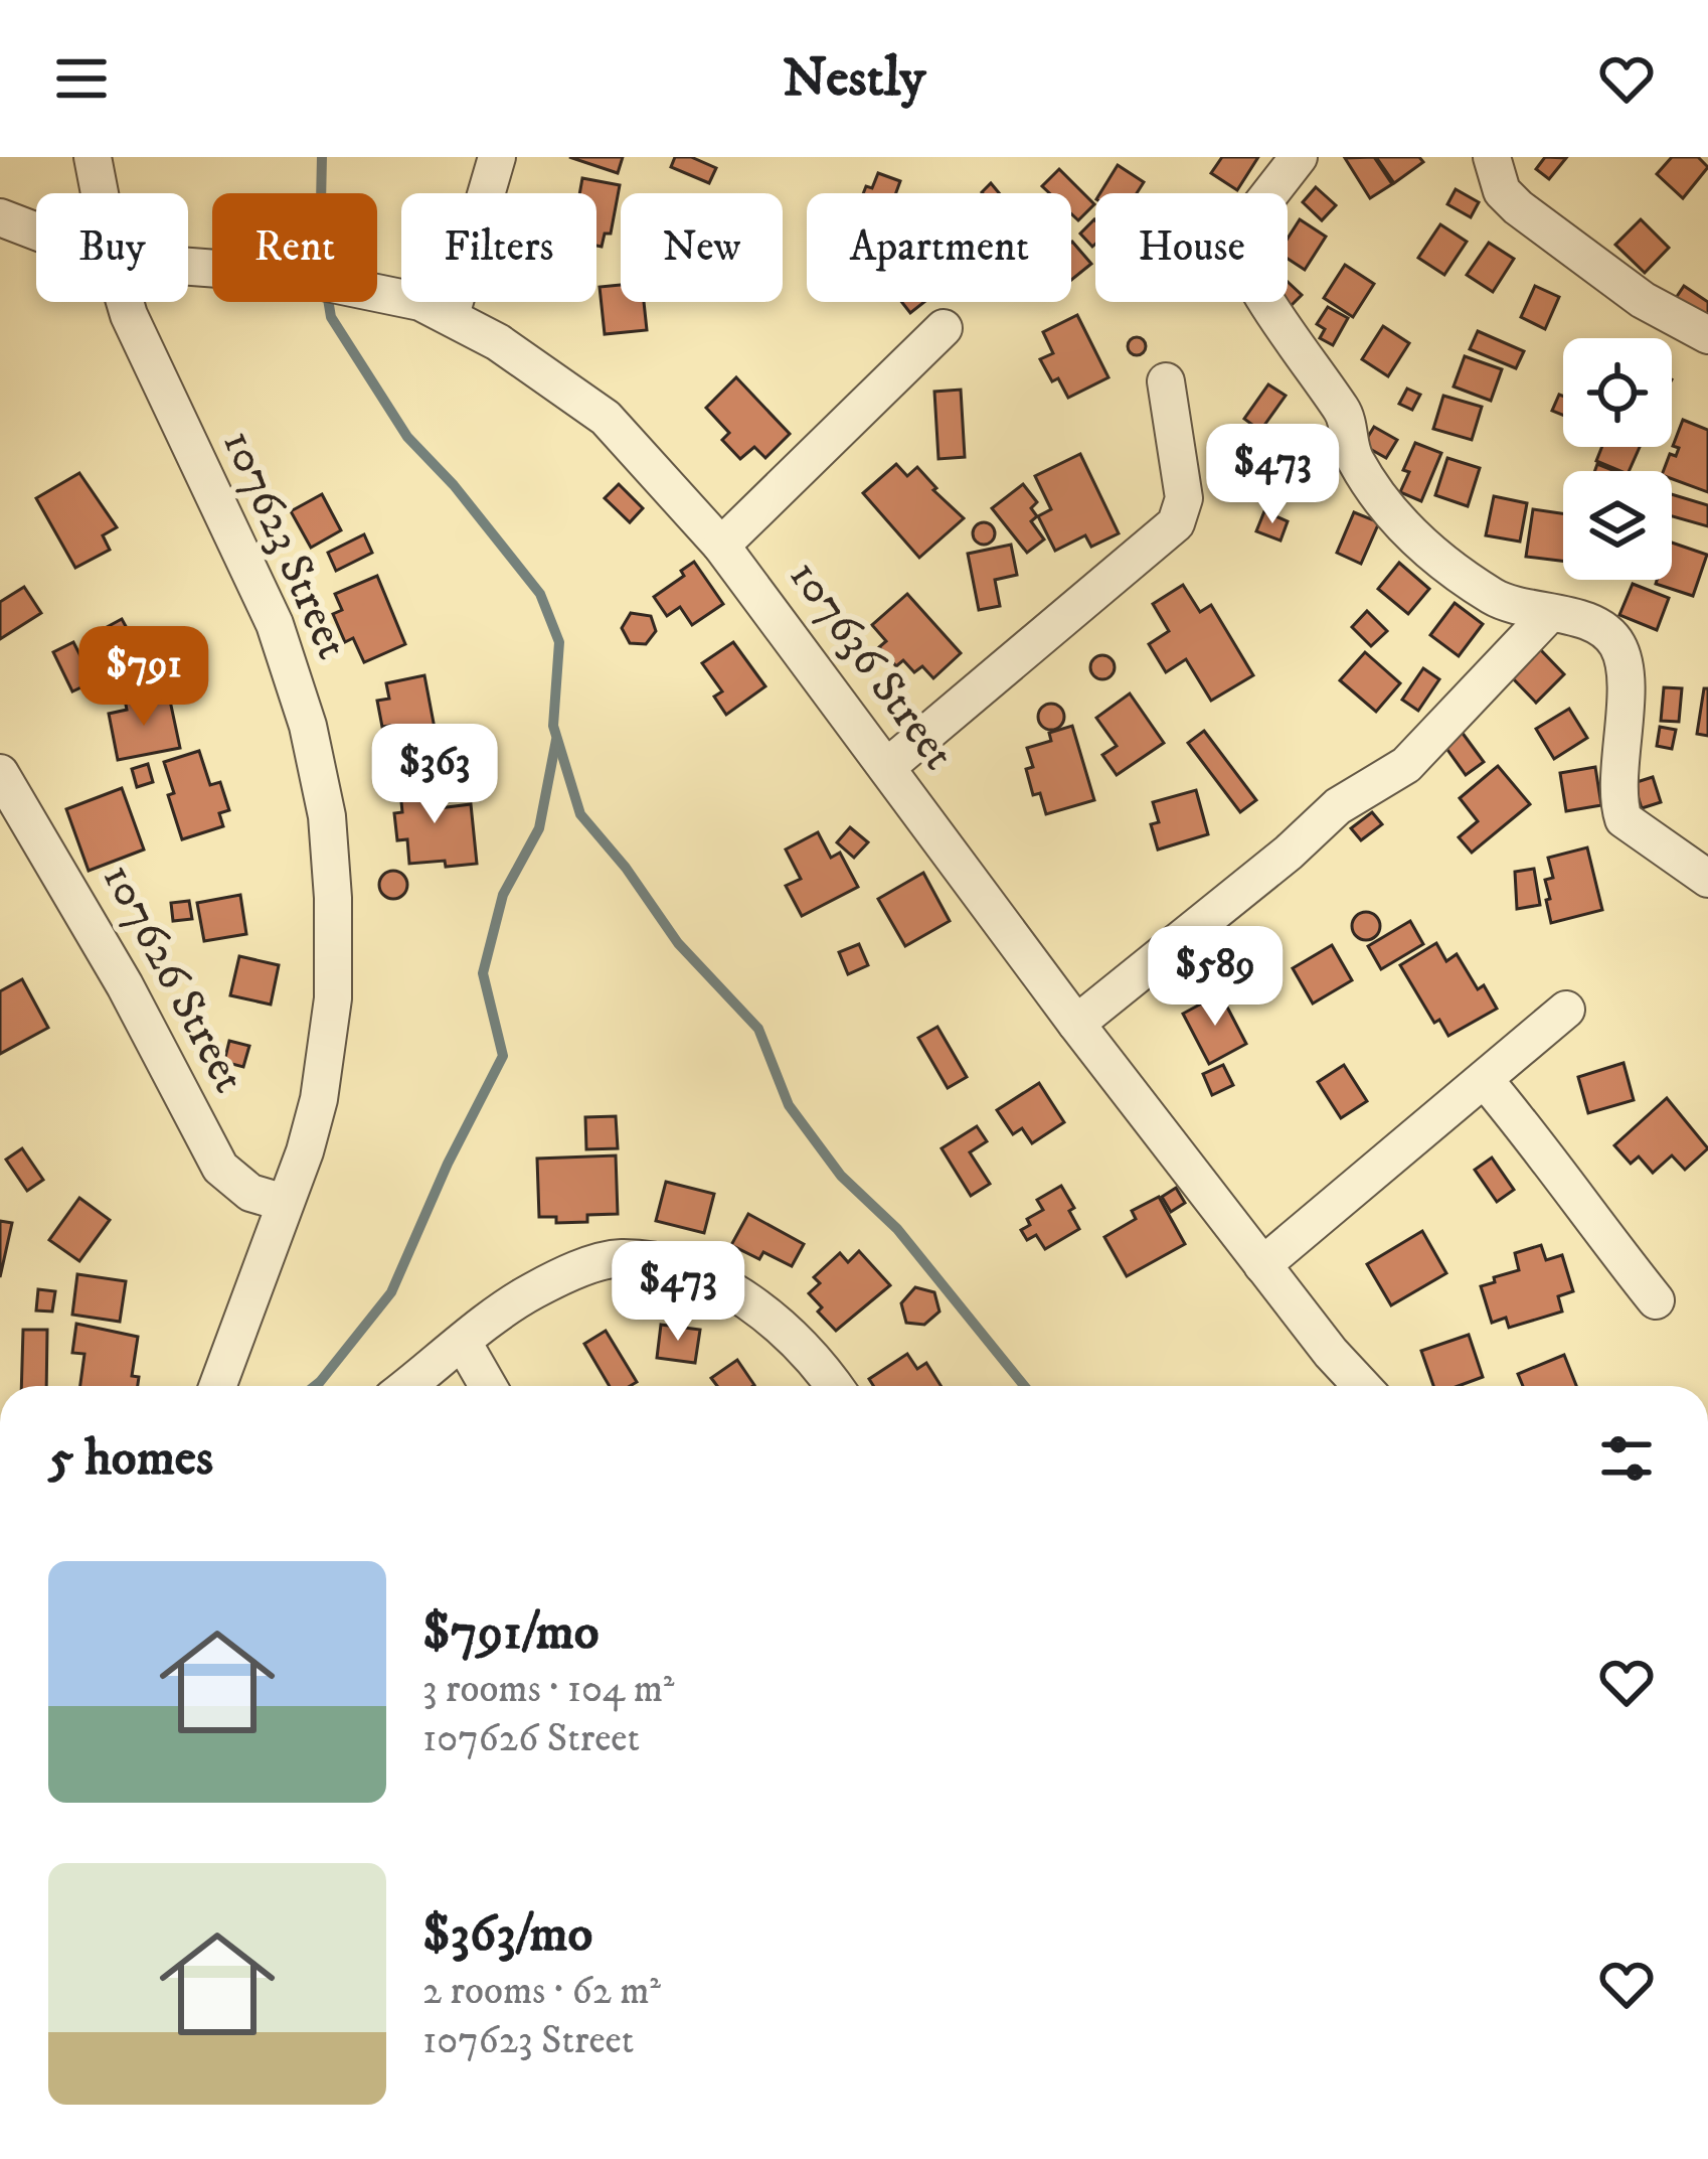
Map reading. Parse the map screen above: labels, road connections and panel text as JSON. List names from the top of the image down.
{
  "streets": {
    "street": ["107623 Street", "107636 Street", "107626 Street"]
  },
  "crossings": [
    ["107623 Street", "107626 Street"]
  ],
  "page": {
    "header": "Nestly",
    "chip": [
      "Buy",
      "Rent",
      "Filters",
      "New",
      "Apartment",
      "House"
    ],
    "price": [
      "$473",
      "$791",
      "$363",
      "$589",
      "$473"
    ],
    "heading": "5 homes",
    "list": [
      {
        "name": "$791/mo",
        "note": "3 rooms · 104 m² · 107626 Street"
      },
      {
        "name": "$363/mo",
        "note": "2 rooms · 62 m² · 107623 Street"
      }
    ]
  }
}
